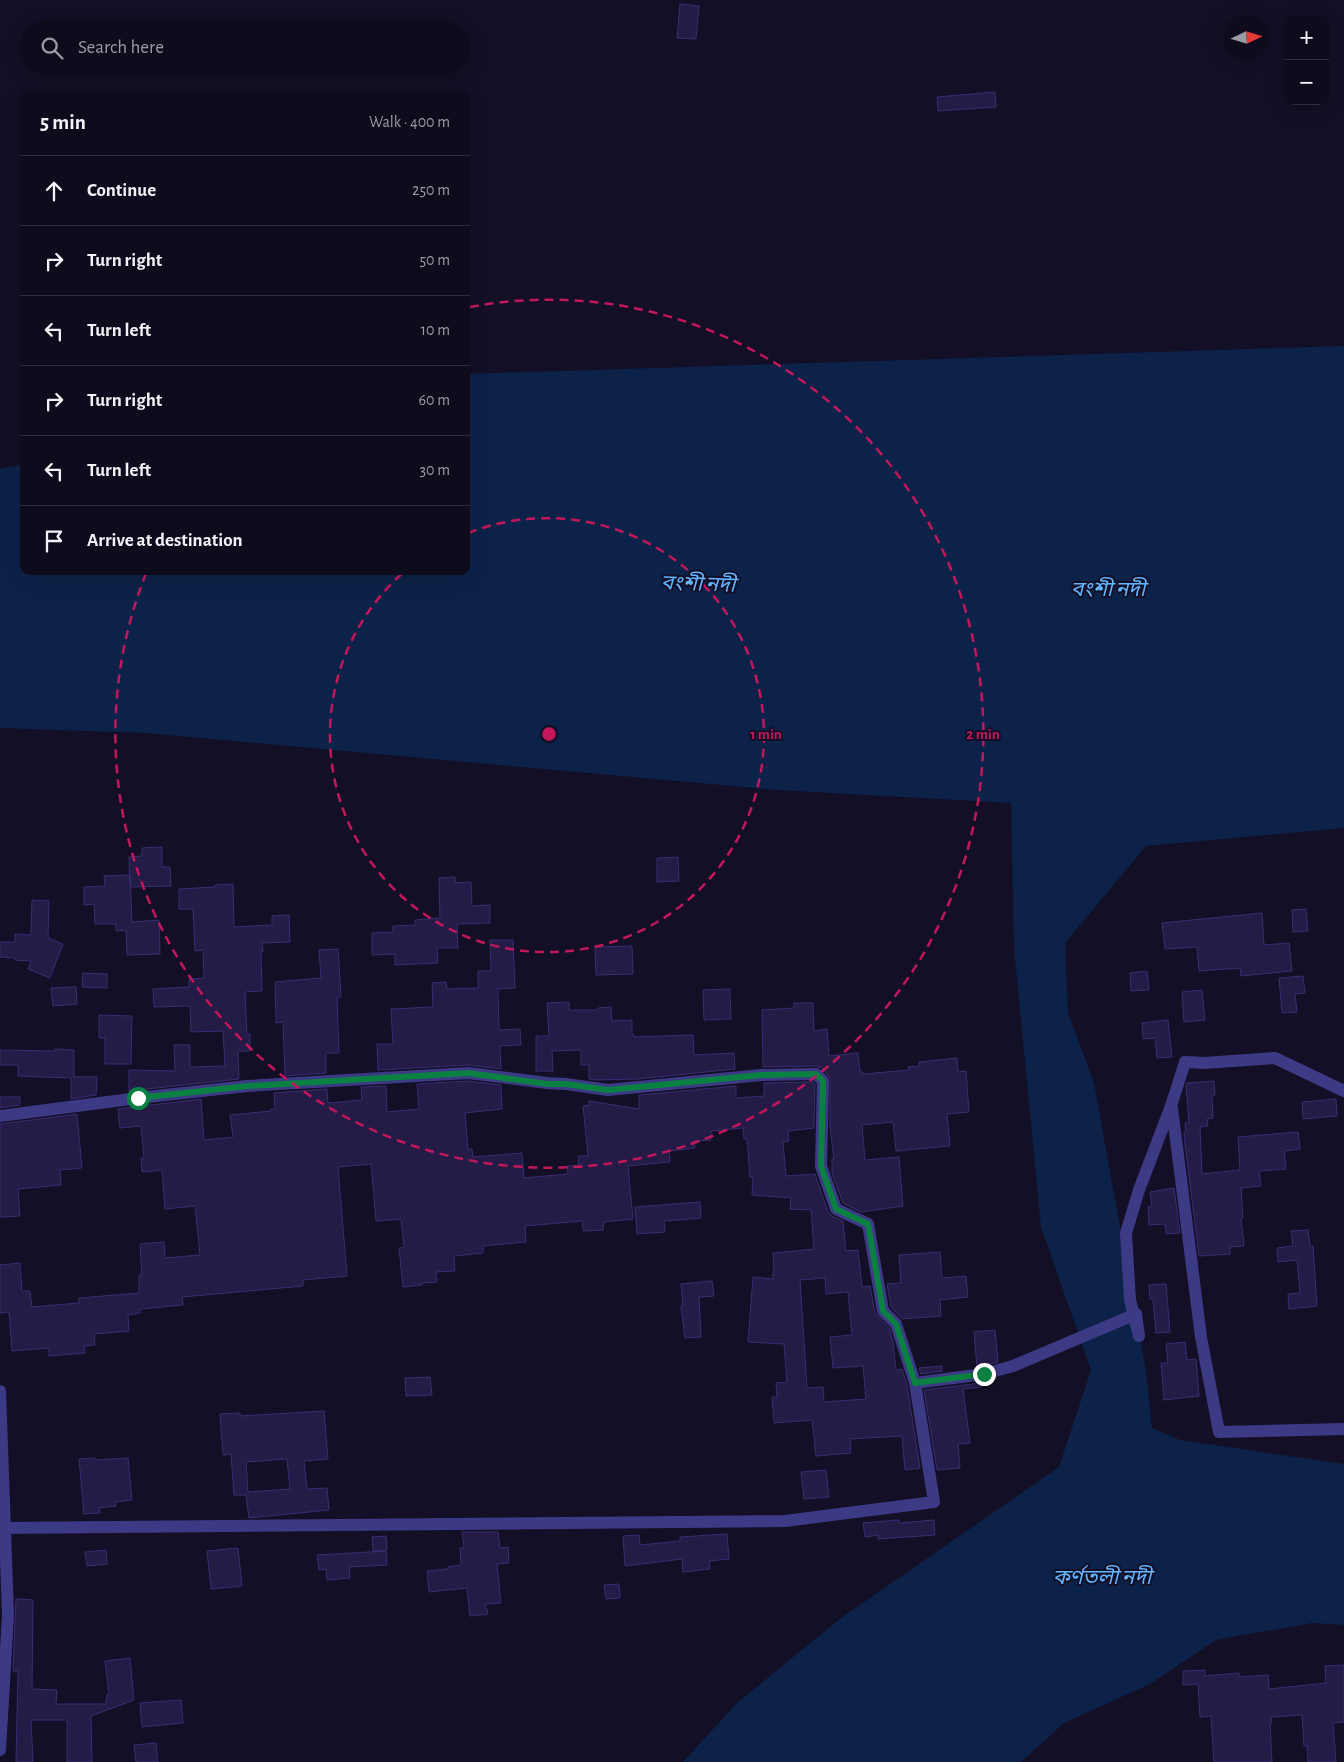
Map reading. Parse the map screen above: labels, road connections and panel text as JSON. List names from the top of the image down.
{
  "water": ["বংশী নদী", "কর্ণতলী নদী"],
  "north": "right",
  "page": {
    "map_buttons": ["+", "−"],
    "search": "Search here",
    "heading": ["5 min", "Walk · 400 m"],
    "list": [
      ["Continue", "250 m"],
      ["Turn right", "50 m"],
      ["Turn left", "10 m"],
      ["Turn right", "60 m"],
      ["Turn left", "30 m"],
      "Arrive at destination"
    ]
  },
  "rings": ["1 min", "2 min"]
}
